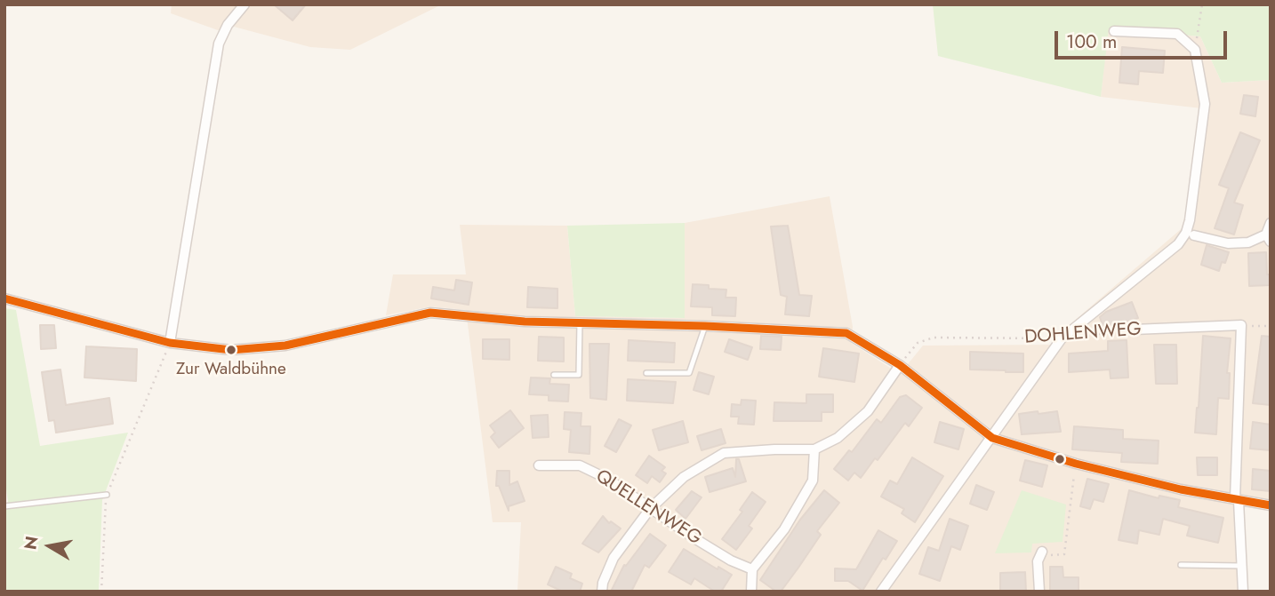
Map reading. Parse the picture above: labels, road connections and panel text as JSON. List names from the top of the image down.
{
  "streets": {
    "street": ["DOHLENWEG", "QUELLENWEG"]
  },
  "places": ["Zur Waldbühne"],
  "scale_bar": "100 m",
  "north": "left"
}
